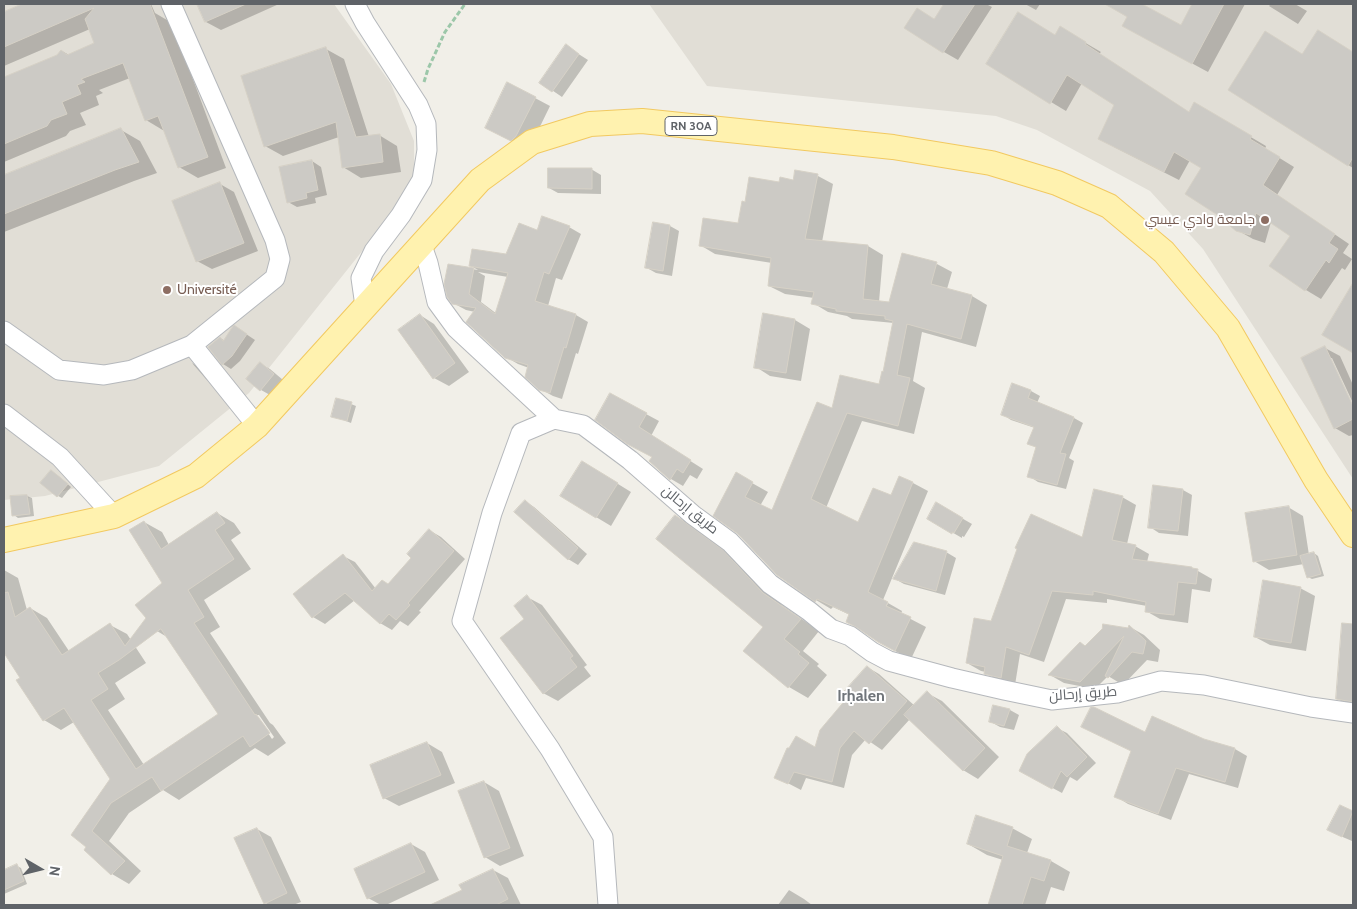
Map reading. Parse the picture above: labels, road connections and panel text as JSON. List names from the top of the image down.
{
  "streets": {
    "main road": ["RN 30A"],
    "street": ["طريق إرحالن"]
  },
  "districts": ["Irḥalen"],
  "places": ["جامعة وادي عيسي", "Université"],
  "north": "right"
}
